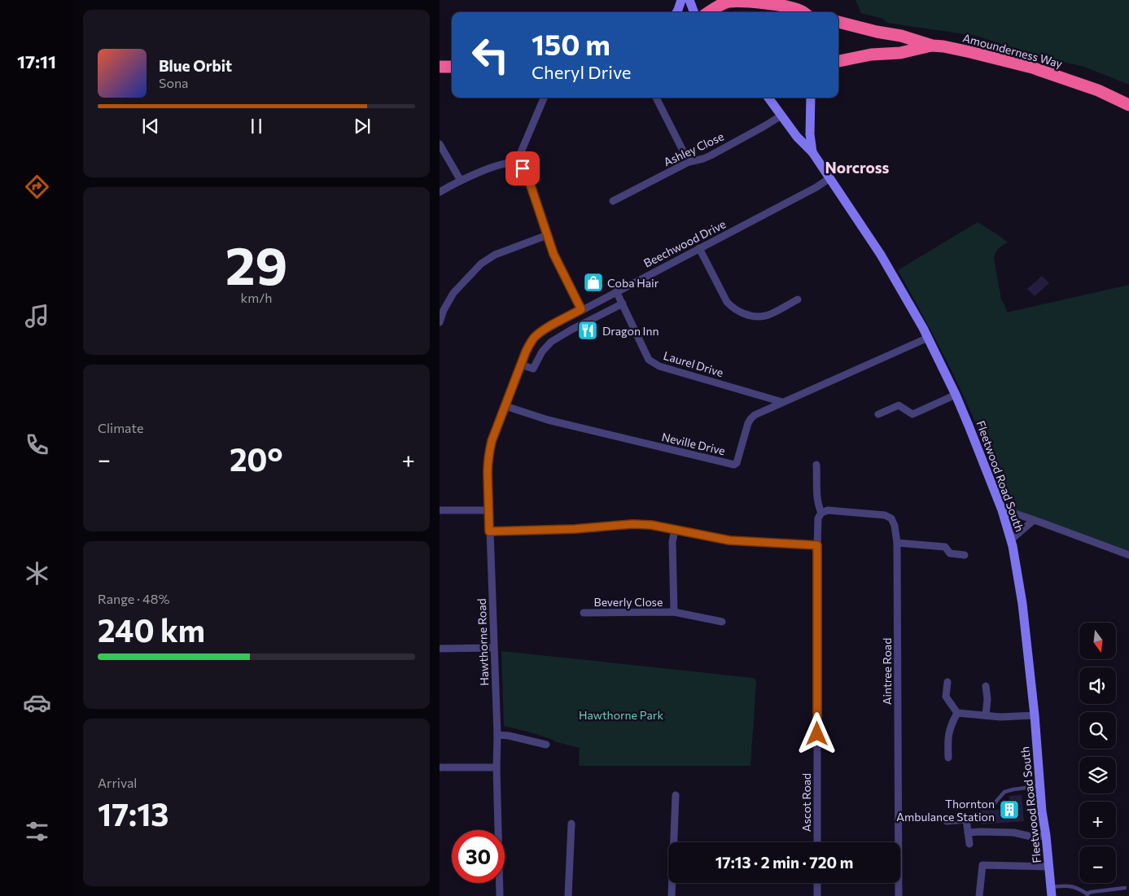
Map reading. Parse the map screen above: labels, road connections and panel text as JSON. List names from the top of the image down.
{
  "streets": {
    "highway": ["Amounderness Way"],
    "main road": ["Fleetwood Road South"],
    "street": [
      "Ashley Close",
      "Beechwood Drive",
      "Laurel Drive",
      "Neville Drive",
      "Beverly Close",
      "Hawthorne Road",
      "Aintree Road",
      "Ascot Road"
    ]
  },
  "crossings": [
    ["Ashley Close", "Fleetwood Road South"],
    ["Beechwood Drive", "Laurel Drive"],
    ["Beechwood Drive", "Fleetwood Road South"],
    ["Beechwood Drive", "Hawthorne Road"],
    ["Laurel Drive", "Neville Drive"],
    ["Neville Drive", "Fleetwood Road South"],
    ["Neville Drive", "Hawthorne Road"],
    ["Aintree Road", "Ascot Road"]
  ],
  "districts": ["Norcross"],
  "parks": ["Hawthorne Park"],
  "places": {
    "shop": ["Coba Hair"],
    "restaurant": ["Dragon Inn"],
    "building": ["Thornton Ambulance Station"]
  },
  "north": "bottom",
  "page": {
    "tabs": "17:11",
    "turn": ["150 m", "Cheryl Drive"],
    "song": ["Blue Orbit", "Sona"],
    "tile": [
      ["29", "km/h"],
      "Climate",
      ["Range · 48%", "240 km"],
      ["Arrival", "17:13"]
    ],
    "heat": ["−", "20°", "+"],
    "map_buttons": ["+", "−"],
    "limit": "30",
    "trip": "17:13 · 2 min · 720 m"
  }
}
